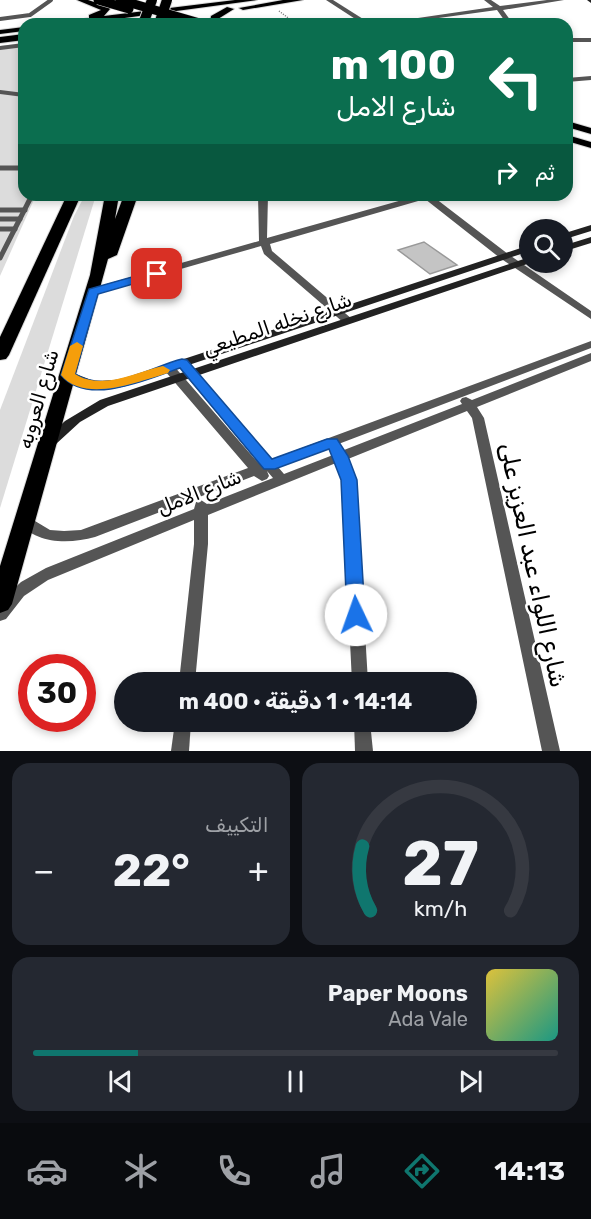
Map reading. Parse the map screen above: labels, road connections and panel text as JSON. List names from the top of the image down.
{
  "streets": {
    "highway": ["شارع العروبه"],
    "street": ["شارع نخله المطيعي", "شارع الامل", "شارع اللواء عبد العزيز على"]
  },
  "crossings": [
    ["شارع نخله المطيعي", "شارع العروبه"],
    ["شارع العروبه", "شارع الامل"],
    ["شارع الامل", "شارع اللواء عبد العزيز على"]
  ],
  "page": {
    "turn": ["100 m", "شارع الامل"],
    "then": "ثم",
    "limit": "30",
    "trip": "14:14 · 1 دقيقة · 400 m",
    "tile": "التكييف",
    "heat": ["−", "22°", "+"],
    "song": ["Paper Moons", "Ada Vale"],
    "tabs": "14:13",
    "gauge": ["27", "km/h"]
  }
}
